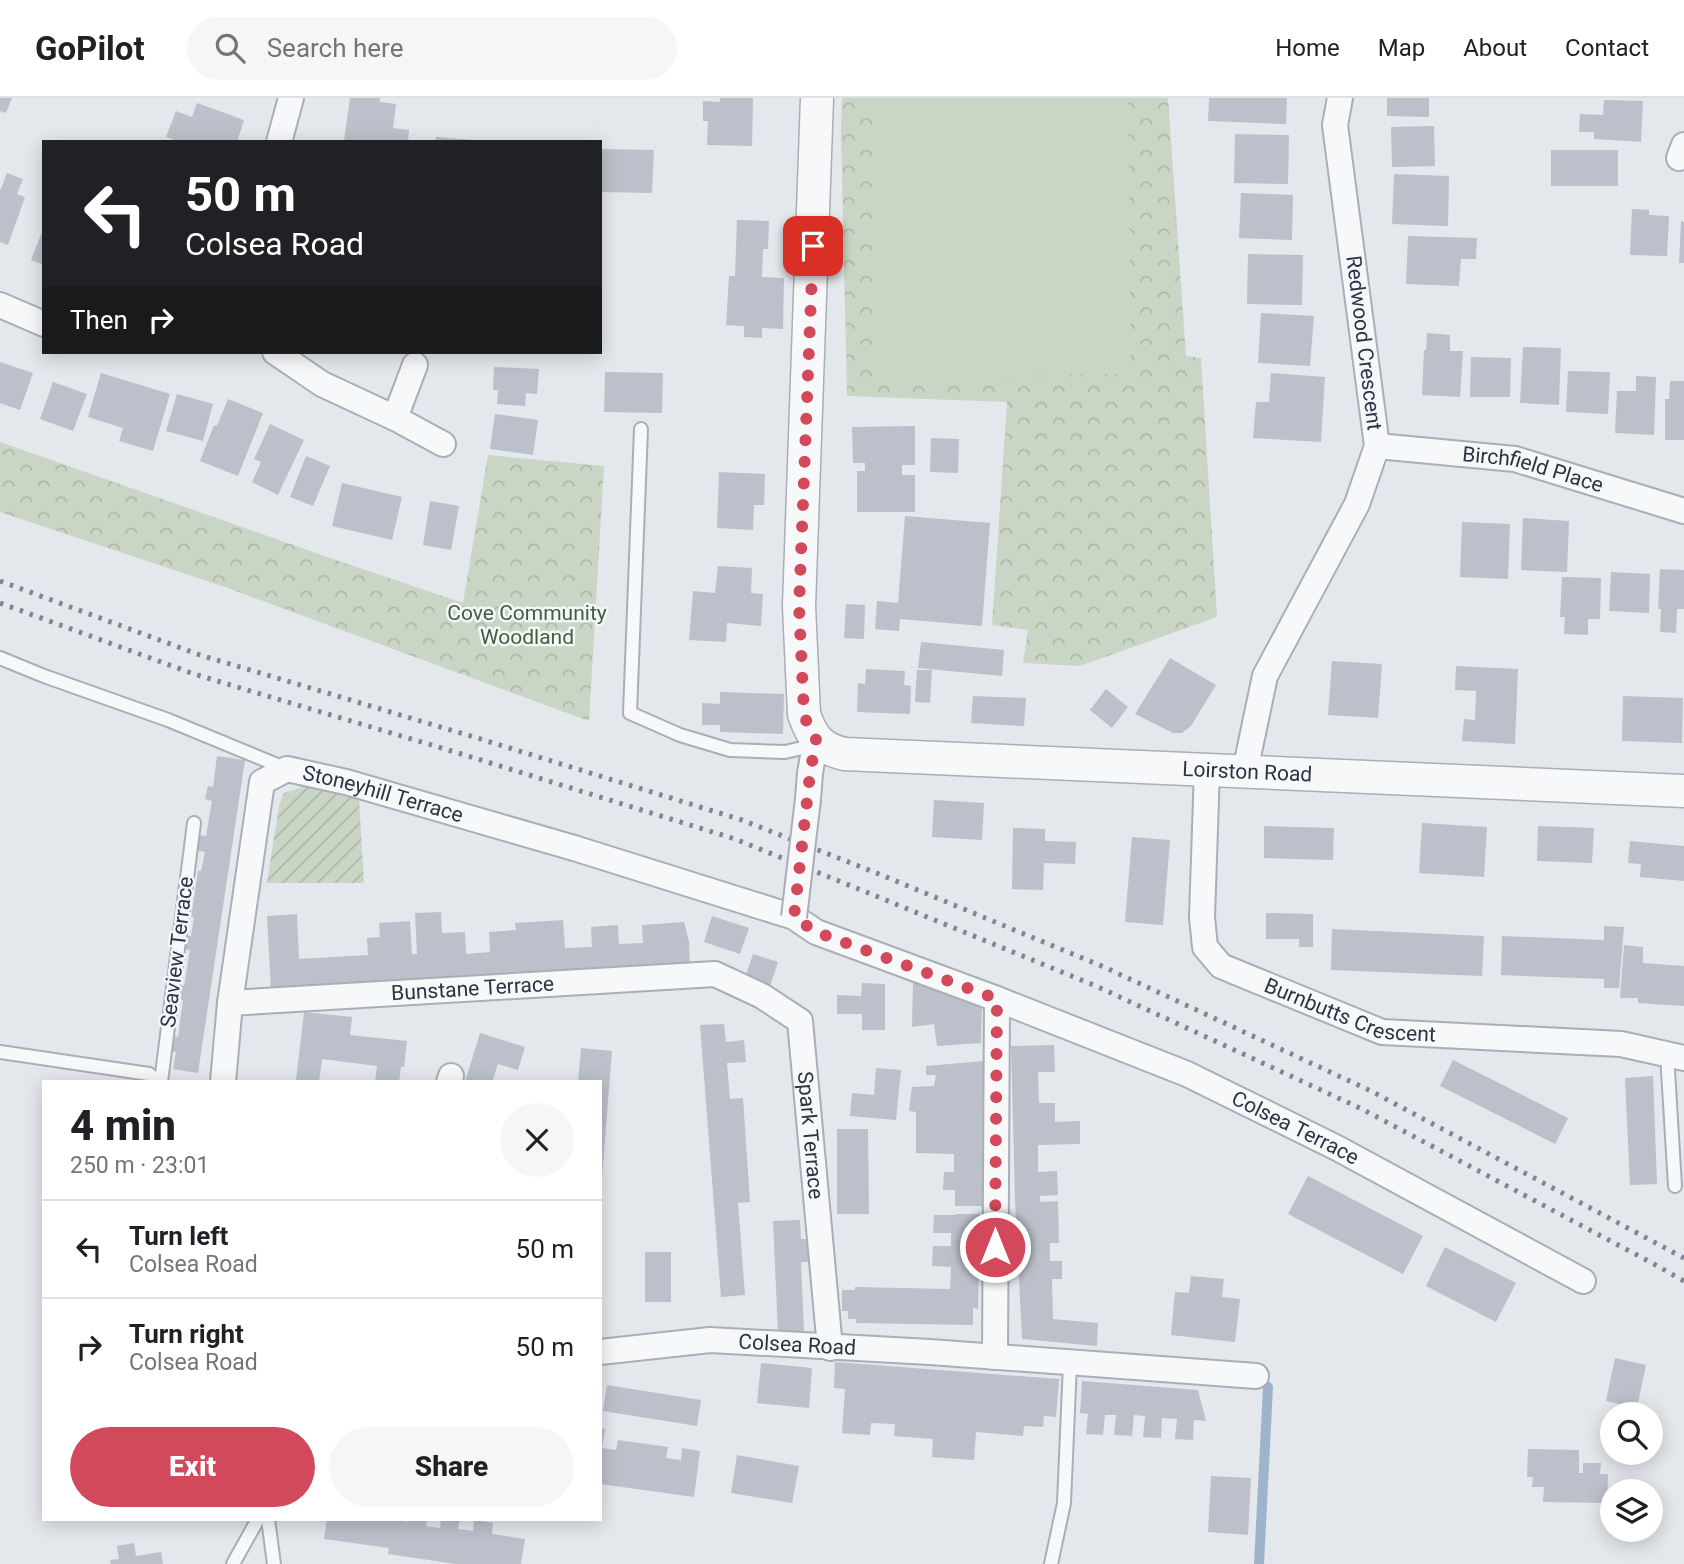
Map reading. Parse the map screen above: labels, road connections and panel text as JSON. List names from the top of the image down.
{
  "streets": {
    "street": [
      "Redwood Crescent",
      "Birchfield Place",
      "Loirston Road",
      "Stoneyhill Terrace",
      "Bunstane Terrace",
      "Burnbutts Crescent",
      "Colsea Terrace",
      "Spark Terrace",
      "Colsea Road"
    ],
    "lane": ["Seaview Terrace"]
  },
  "crossings": [
    ["Redwood Crescent", "Birchfield Place"],
    ["Redwood Crescent", "Loirston Road"],
    ["Loirston Road", "Burnbutts Crescent"],
    ["Stoneyhill Terrace", "Bunstane Terrace"],
    ["Bunstane Terrace", "Spark Terrace"],
    ["Spark Terrace", "Colsea Road"]
  ],
  "parks": ["Cove Community Woodland"],
  "page": {
    "header": "GoPilot",
    "search": "Search here",
    "nav": [
      "Home",
      "Map",
      "About",
      "Contact"
    ],
    "turn": ["50 m", "Colsea Road"],
    "then": "Then",
    "heading": ["4 min", "250 m · 23:01"],
    "list": [
      {
        "name": "Turn left",
        "note": "Colsea Road",
        "value": "50 m"
      },
      {
        "name": "Turn right",
        "note": "Colsea Road",
        "value": "50 m"
      }
    ],
    "buttons": ["Exit", "Share"]
  }
}
